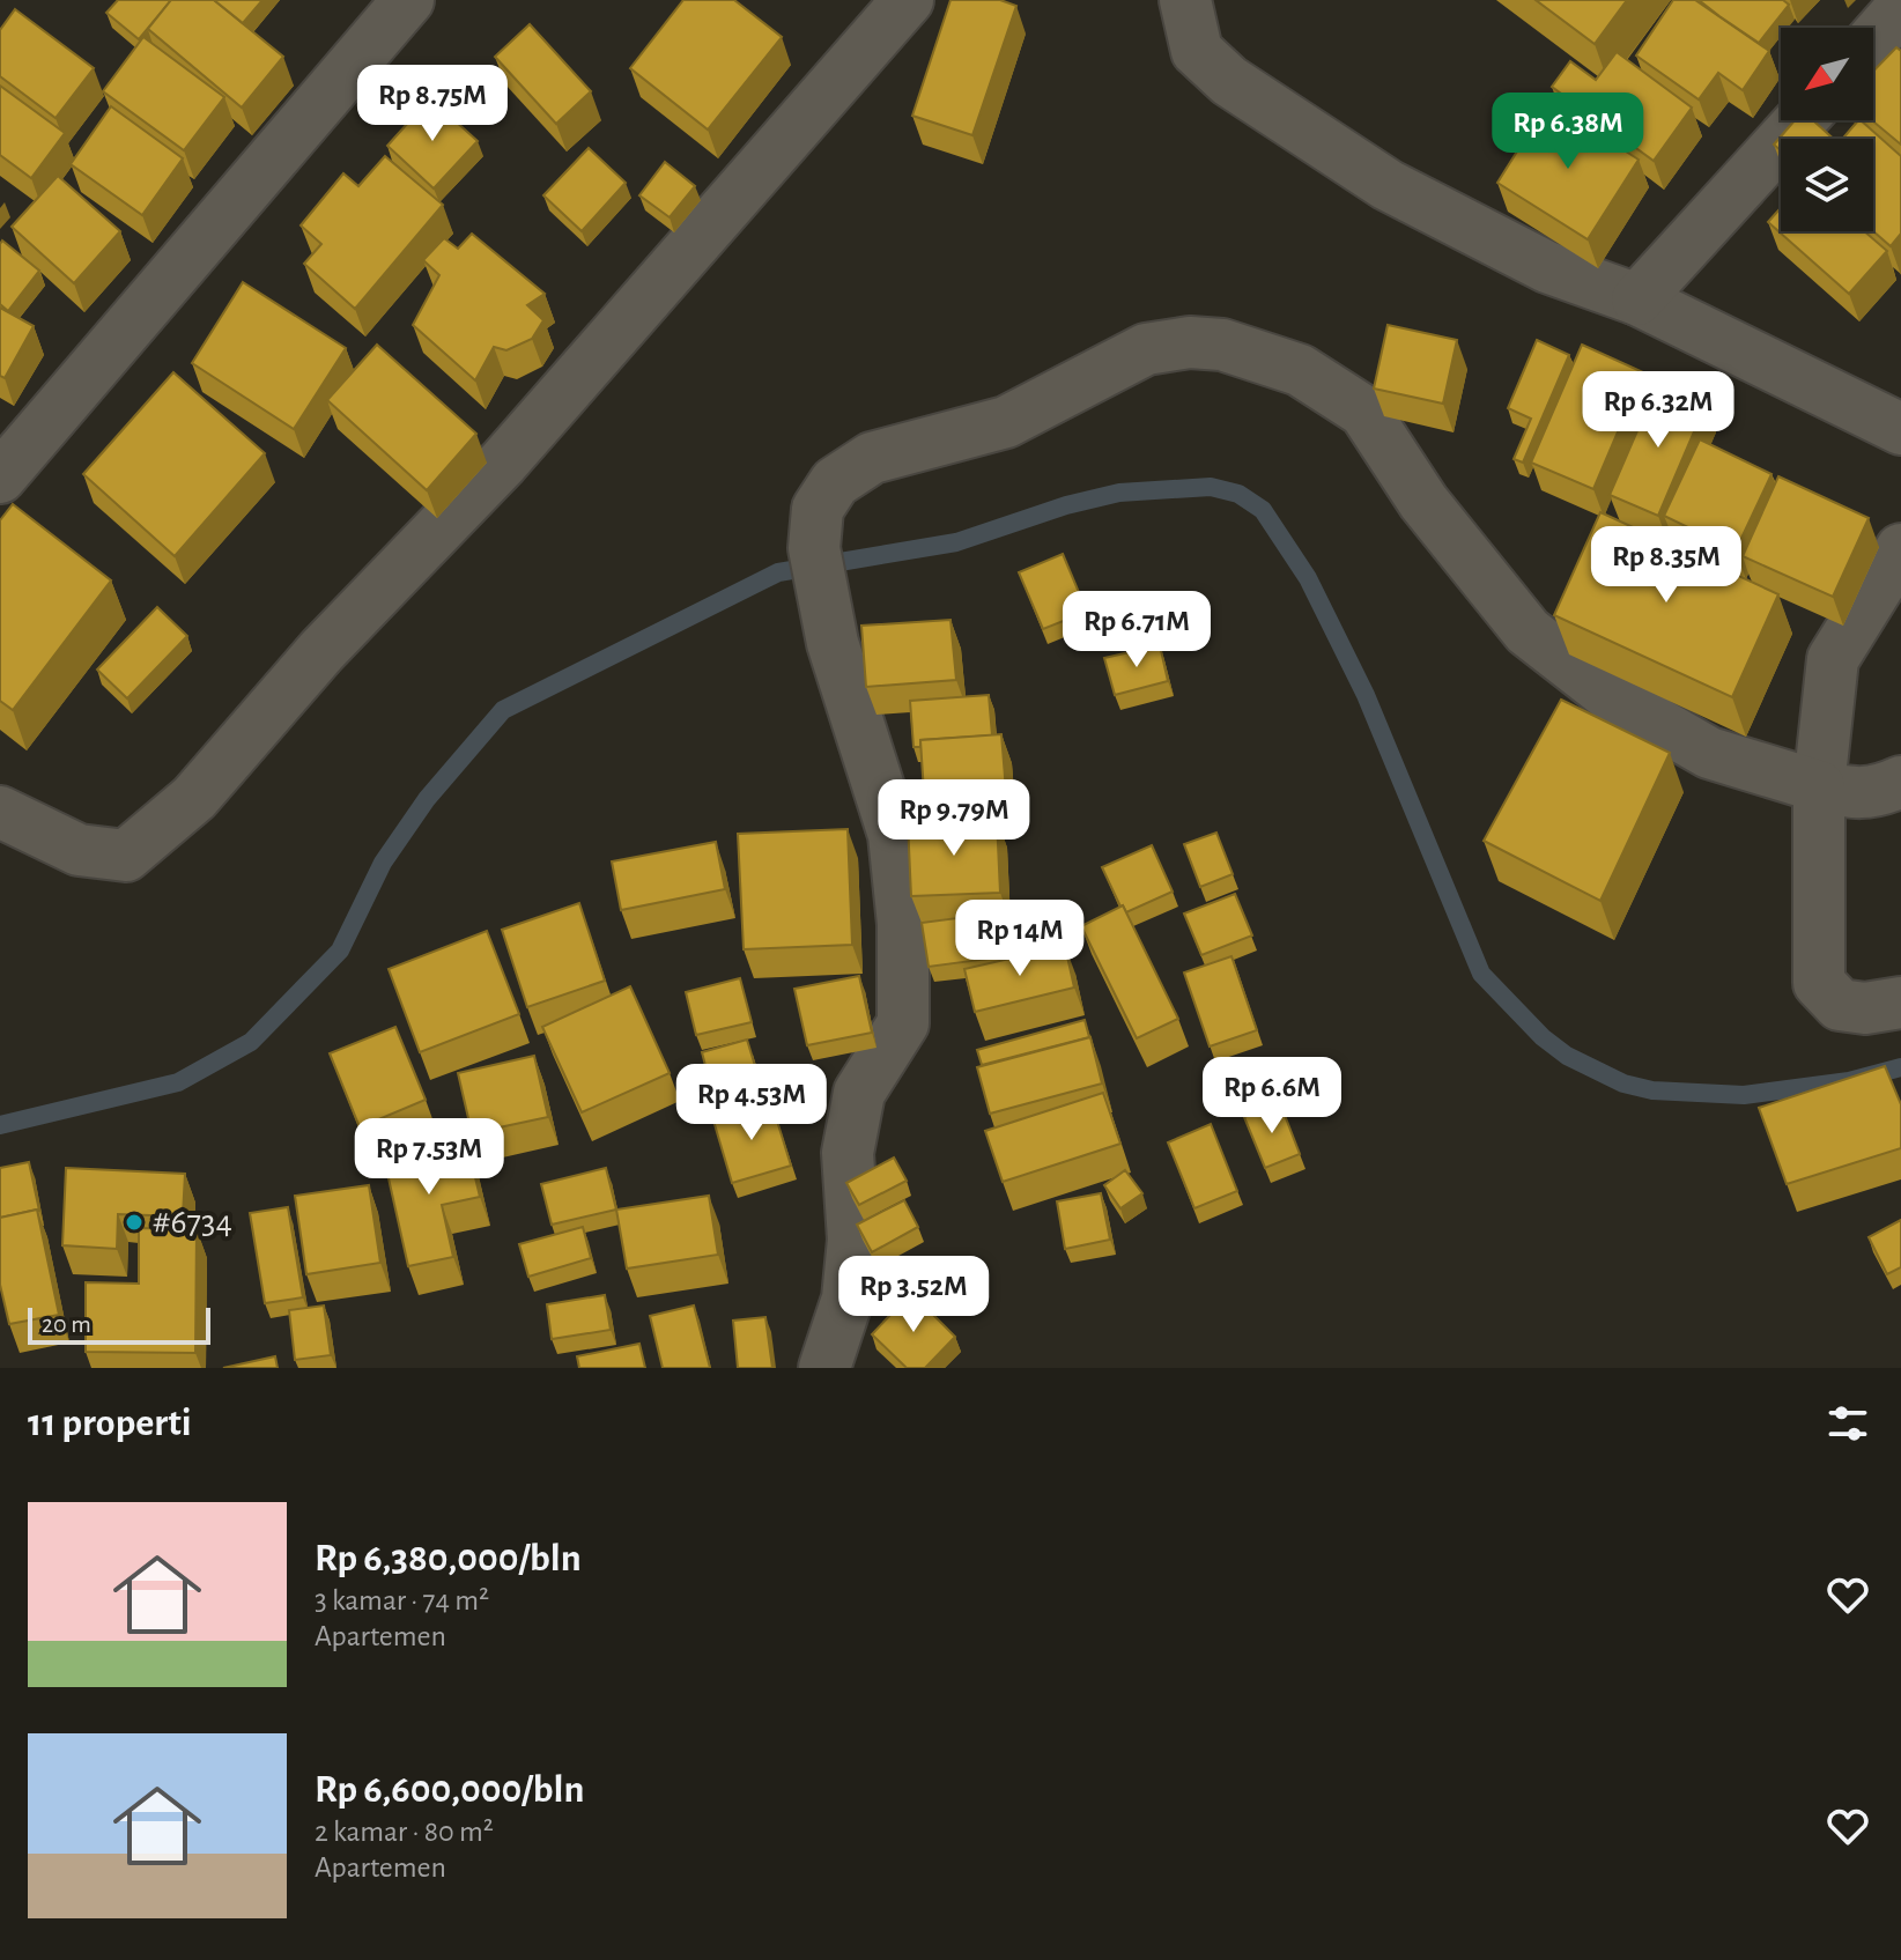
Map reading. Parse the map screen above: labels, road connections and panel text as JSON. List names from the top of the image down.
{
  "places": ["#6734"],
  "scale_bar": "20 m",
  "north": "bottom left",
  "page": {
    "price": [
      "Rp 8.75M",
      "Rp 6.38M",
      "Rp 6.32M",
      "Rp 8.35M",
      "Rp 6.71M",
      "Rp 9.79M",
      "Rp 14M",
      "Rp 6.6M",
      "Rp 4.53M",
      "Rp 7.53M",
      "Rp 3.52M"
    ],
    "scale": "20 m",
    "heading": "11 properti",
    "list": [
      {
        "name": "Rp 6,380,000/bln",
        "note": "3 kamar · 74 m² · Apartemen"
      },
      {
        "name": "Rp 6,600,000/bln",
        "note": "2 kamar · 80 m² · Apartemen"
      }
    ]
  }
}
